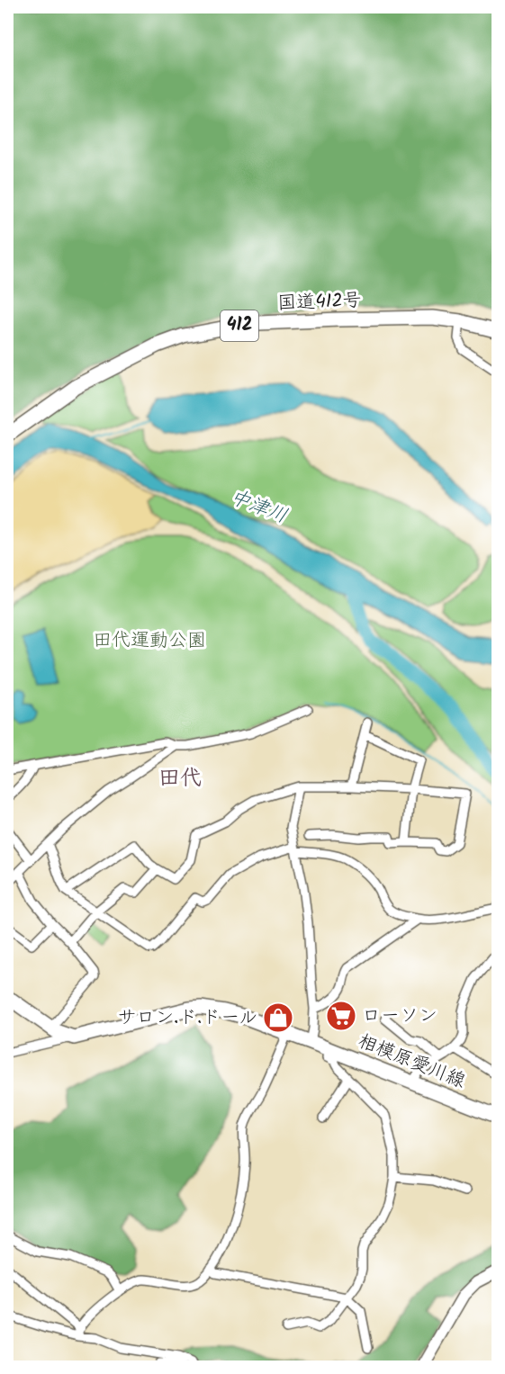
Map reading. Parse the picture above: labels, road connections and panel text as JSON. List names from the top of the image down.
{
  "streets": {
    "main road": ["国道412号", "412", "相模原愛川線"]
  },
  "districts": ["田代"],
  "water": ["中津川"],
  "parks": ["田代運動公園"],
  "places": {
    "supermarket": ["ローソン"],
    "shop": ["サロン.ド.ドール"]
  }
}
